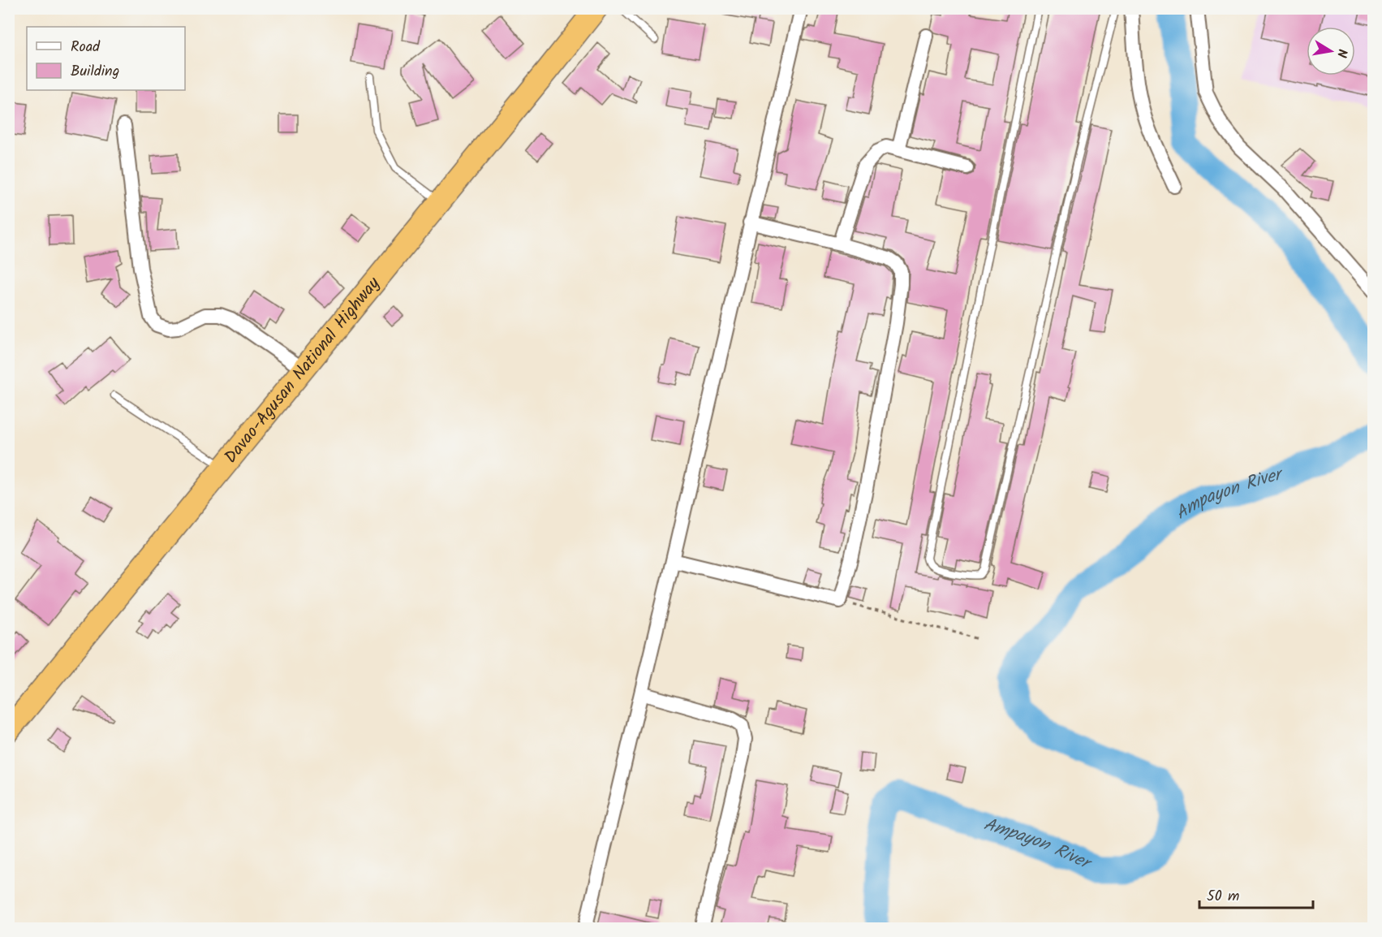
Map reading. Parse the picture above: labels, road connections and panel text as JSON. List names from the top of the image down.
{
  "streets": {
    "highway": ["Davao-Agusan National Highway"]
  },
  "water": ["Ampayon River"],
  "legend": ["Road", "Building"],
  "scale_bar": "50 m",
  "north": "right"
}
